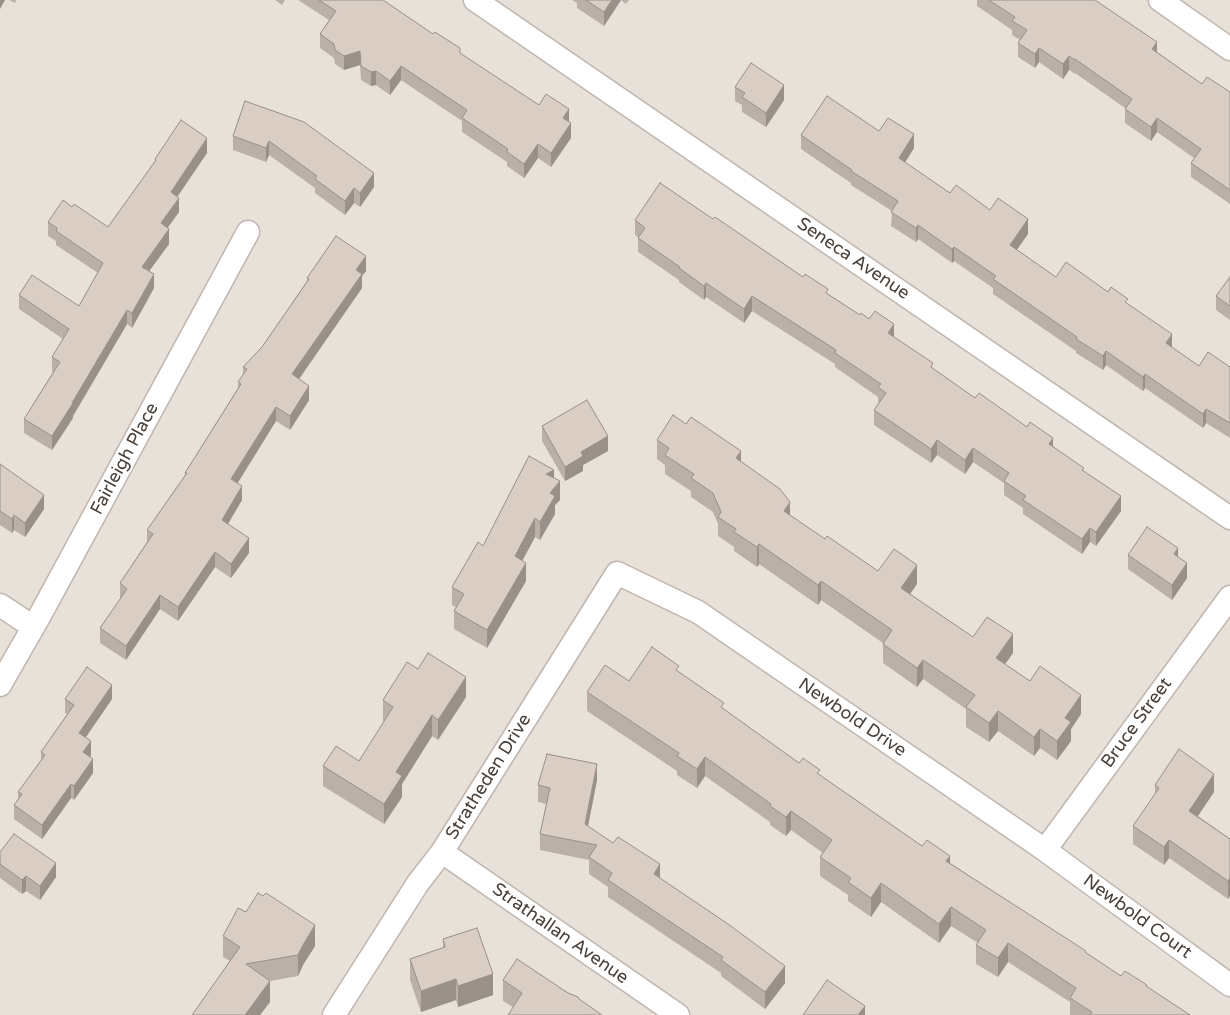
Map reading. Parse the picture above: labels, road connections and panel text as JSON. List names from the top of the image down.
{
  "streets": {
    "street": [
      "Seneca Avenue",
      "Fairleigh Place",
      "Newbold Drive",
      "Bruce Street",
      "Stratheden Drive",
      "Newbold Court",
      "Strathallan Avenue"
    ]
  },
  "crossings": [
    ["Newbold Drive", "Bruce Street"],
    ["Newbold Drive", "Stratheden Drive"],
    ["Newbold Drive", "Newbold Court"],
    ["Bruce Street", "Newbold Court"],
    ["Stratheden Drive", "Strathallan Avenue"]
  ]
}
